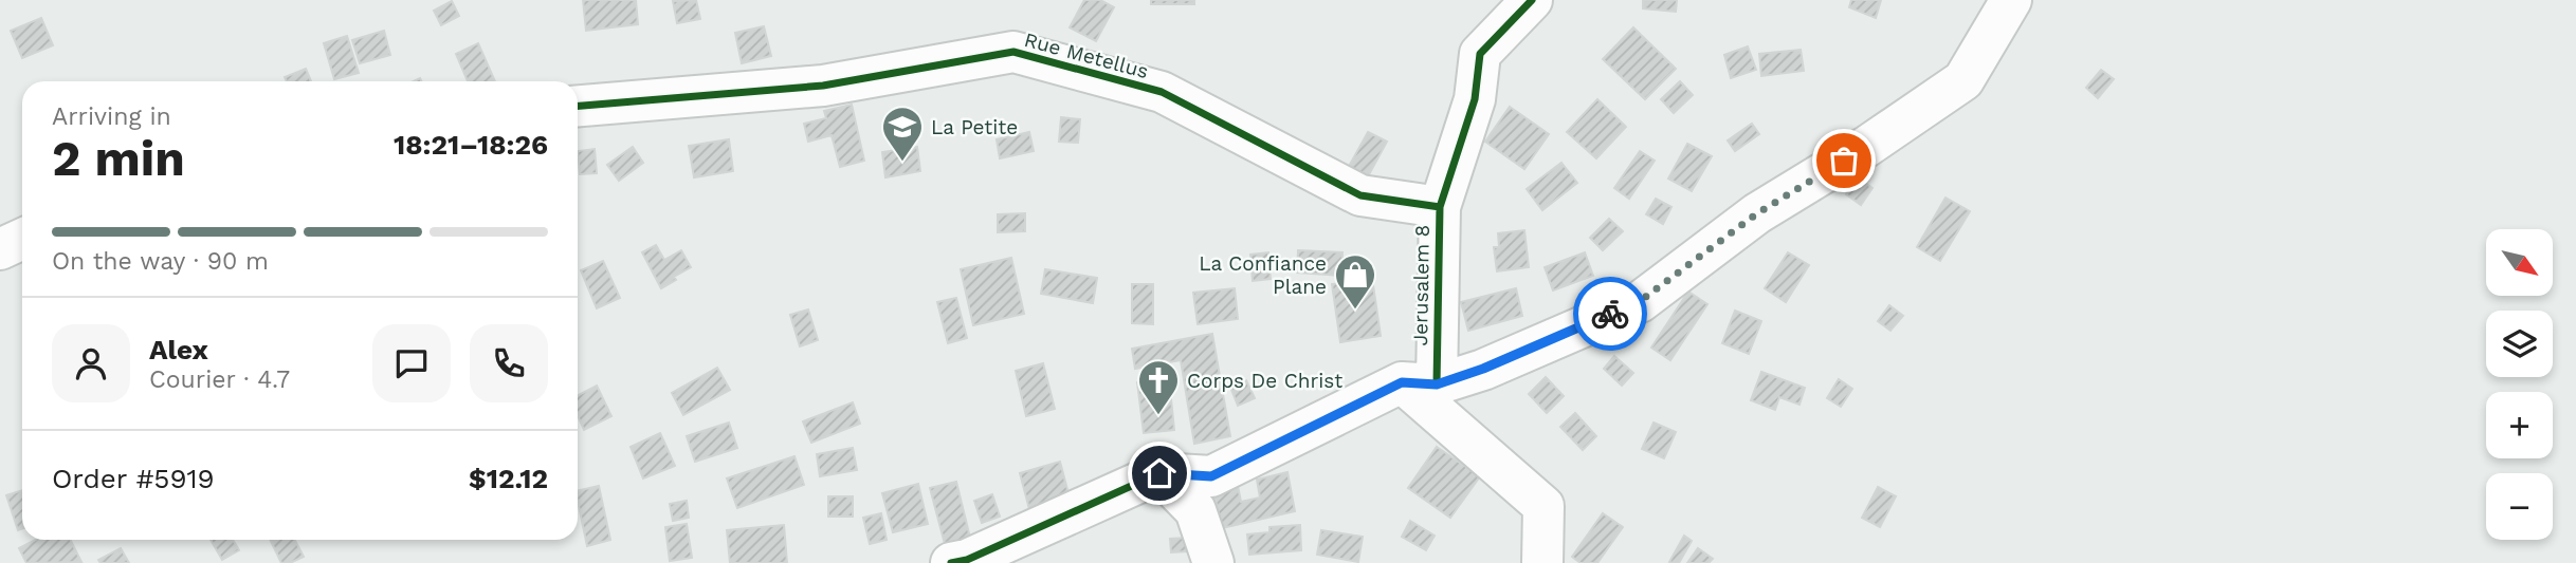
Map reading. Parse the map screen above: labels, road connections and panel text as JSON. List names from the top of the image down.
{
  "streets": {
    "street": ["Rue Metellus", "Jerusalem 8"]
  },
  "crossings": [
    ["Rue Metellus", "Jerusalem 8"]
  ],
  "places": {
    "school or university": ["La Petite"],
    "shop": ["La Confiance Plane"],
    "church": ["Corps De Christ"]
  },
  "north": "bottom right",
  "page": {
    "heading": ["2 min", "Arriving in", "18:21–18:26"],
    "panel": [
      "Alex",
      "Courier · 4.7",
      "Order #5919",
      "$12.12"
    ],
    "bar": "On the way · 90 m",
    "map_buttons": ["+", "−"]
  }
}
